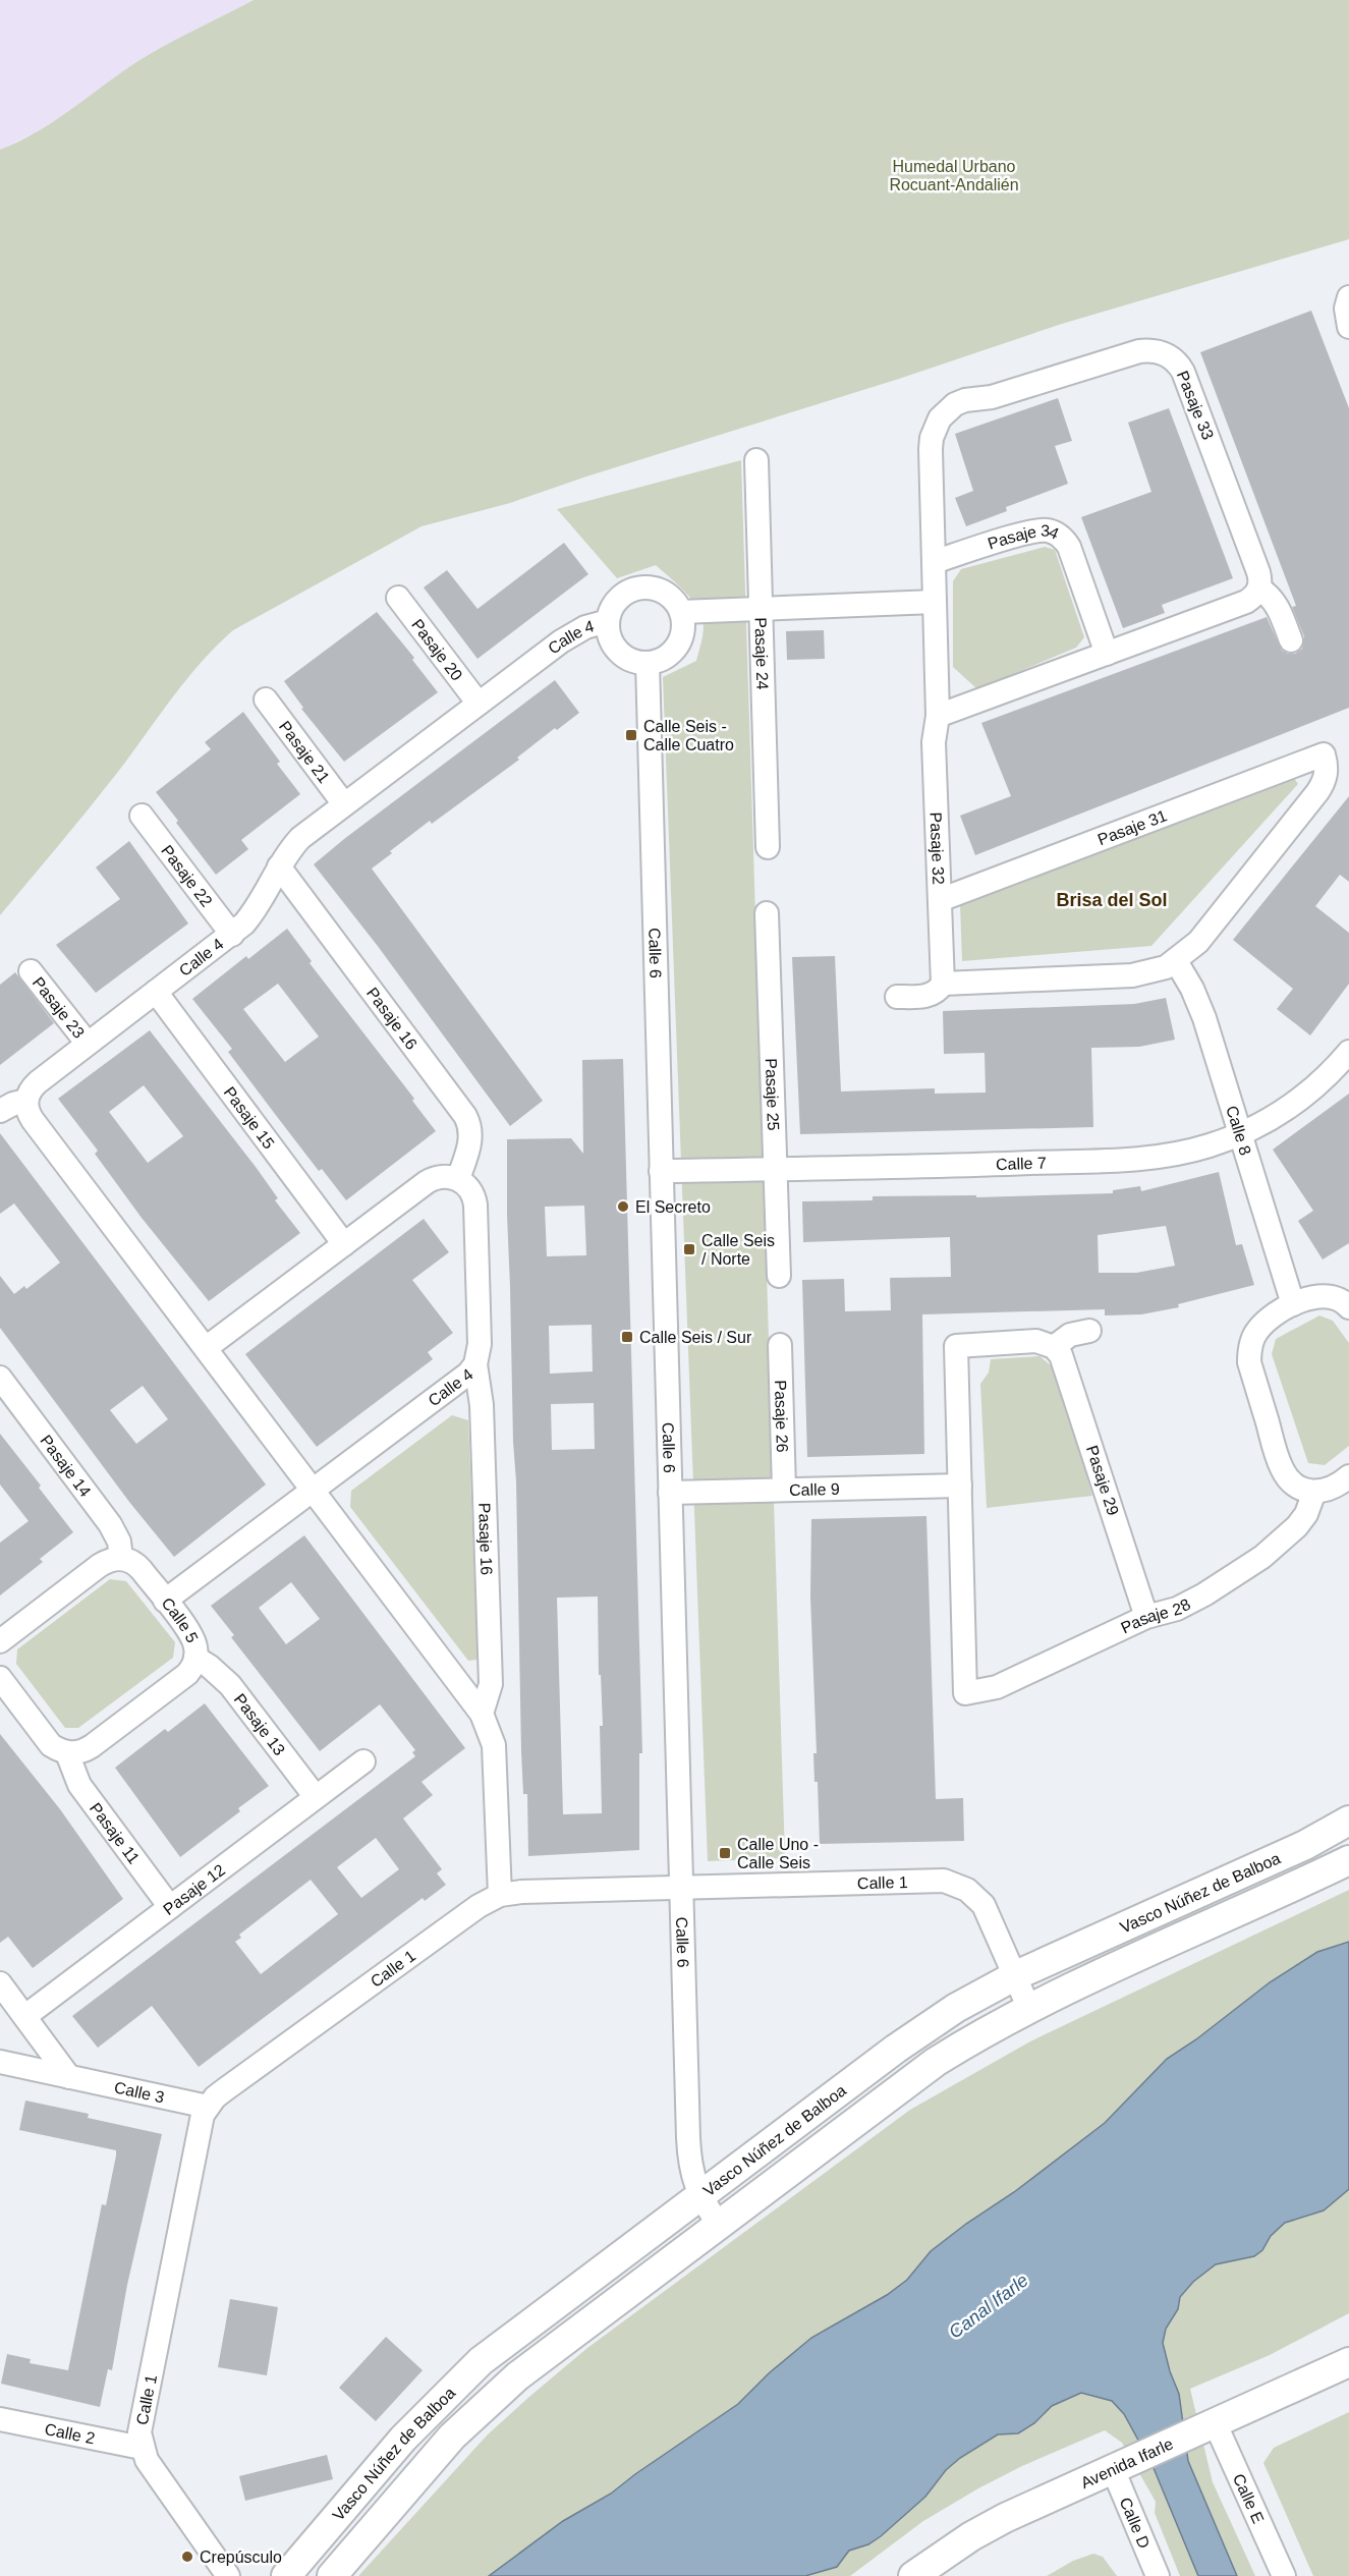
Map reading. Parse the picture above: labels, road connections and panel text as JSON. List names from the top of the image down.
{
  "streets": {
    "street": [
      "Pasaje 33",
      "Pasaje 34",
      "Calle 4",
      "Pasaje 20",
      "Pasaje 24",
      "Pasaje 21",
      "Pasaje 31",
      "Pasaje 32",
      "Pasaje 22",
      "Calle 6",
      "Pasaje 23",
      "Pasaje 16",
      "Pasaje 25",
      "Pasaje 15",
      "Calle 8",
      "Calle 7",
      "Pasaje 26",
      "Pasaje 14",
      "Pasaje 29",
      "Calle 9",
      "Pasaje 28",
      "Calle 5",
      "Pasaje 13",
      "Pasaje 11",
      "Calle 1",
      "Pasaje 12",
      "Vasco Núñez de Balboa",
      "Calle 3",
      "Calle 2",
      "Avenida Ifarle",
      "Calle E",
      "Calle D"
    ]
  },
  "crossings": [
    ["Pasaje 33", "Pasaje 34"],
    ["Calle 4", "Pasaje 20"],
    ["Calle 4", "Pasaje 21"],
    ["Calle 4", "Pasaje 22"],
    ["Calle 4", "Calle 6"],
    ["Calle 4", "Pasaje 23"],
    ["Calle 4", "Pasaje 16"],
    ["Calle 4", "Pasaje 15"],
    ["Calle 4", "Calle 5"],
    ["Pasaje 31", "Pasaje 32"],
    ["Pasaje 31", "Calle 8"],
    ["Calle 6", "Calle 7"],
    ["Calle 6", "Calle 9"],
    ["Calle 6", "Calle 1"],
    ["Calle 6", "Vasco Núñez de Balboa"],
    ["Pasaje 25", "Calle 7"],
    ["Calle 8", "Calle 7"],
    ["Pasaje 26", "Calle 9"],
    ["Pasaje 14", "Calle 5"],
    ["Pasaje 29", "Pasaje 28"],
    ["Calle 9", "Pasaje 28"],
    ["Calle 5", "Pasaje 13"],
    ["Calle 5", "Pasaje 11"],
    ["Pasaje 13", "Pasaje 12"],
    ["Pasaje 11", "Pasaje 12"],
    ["Calle 1", "Vasco Núñez de Balboa"],
    ["Calle 1", "Calle 3"],
    ["Calle 1", "Calle 2"],
    ["Avenida Ifarle", "Calle E"],
    ["Avenida Ifarle", "Calle D"]
  ],
  "districts": ["Brisa del Sol"],
  "water": ["Canal Ifarle"],
  "parks": ["Humedal Urbano Rocuant-Andalién"],
  "places": {
    "transit": [
      "Calle Seis - Calle Cuatro",
      "Calle Seis / Norte",
      "Calle Seis / Sur",
      "Calle Uno - Calle Seis"
    ],
    "other": ["El Secreto", "Crepúsculo"]
  }
}
